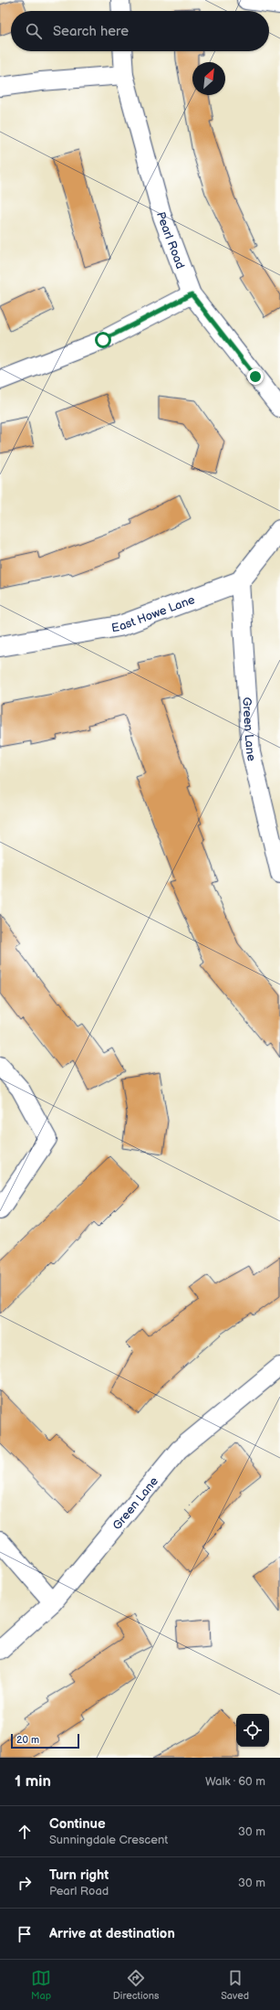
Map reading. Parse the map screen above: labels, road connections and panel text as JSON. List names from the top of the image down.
{
  "streets": {
    "street": ["Pearl Road", "East Howe Lane", "Green Lane"]
  },
  "crossings": [
    ["East Howe Lane", "Green Lane"]
  ],
  "scale_bar": "20 m",
  "north": "top right",
  "page": {
    "search": "Search here",
    "scale": "20 m",
    "heading": ["1 min", "Walk · 60 m"],
    "list": [
      ["Continue", "Sunningdale Crescent", "30 m"],
      ["Turn right", "Pearl Road", "30 m"],
      "Arrive at destination"
    ],
    "nav": ["Map", "Directions", "Saved"]
  }
}
